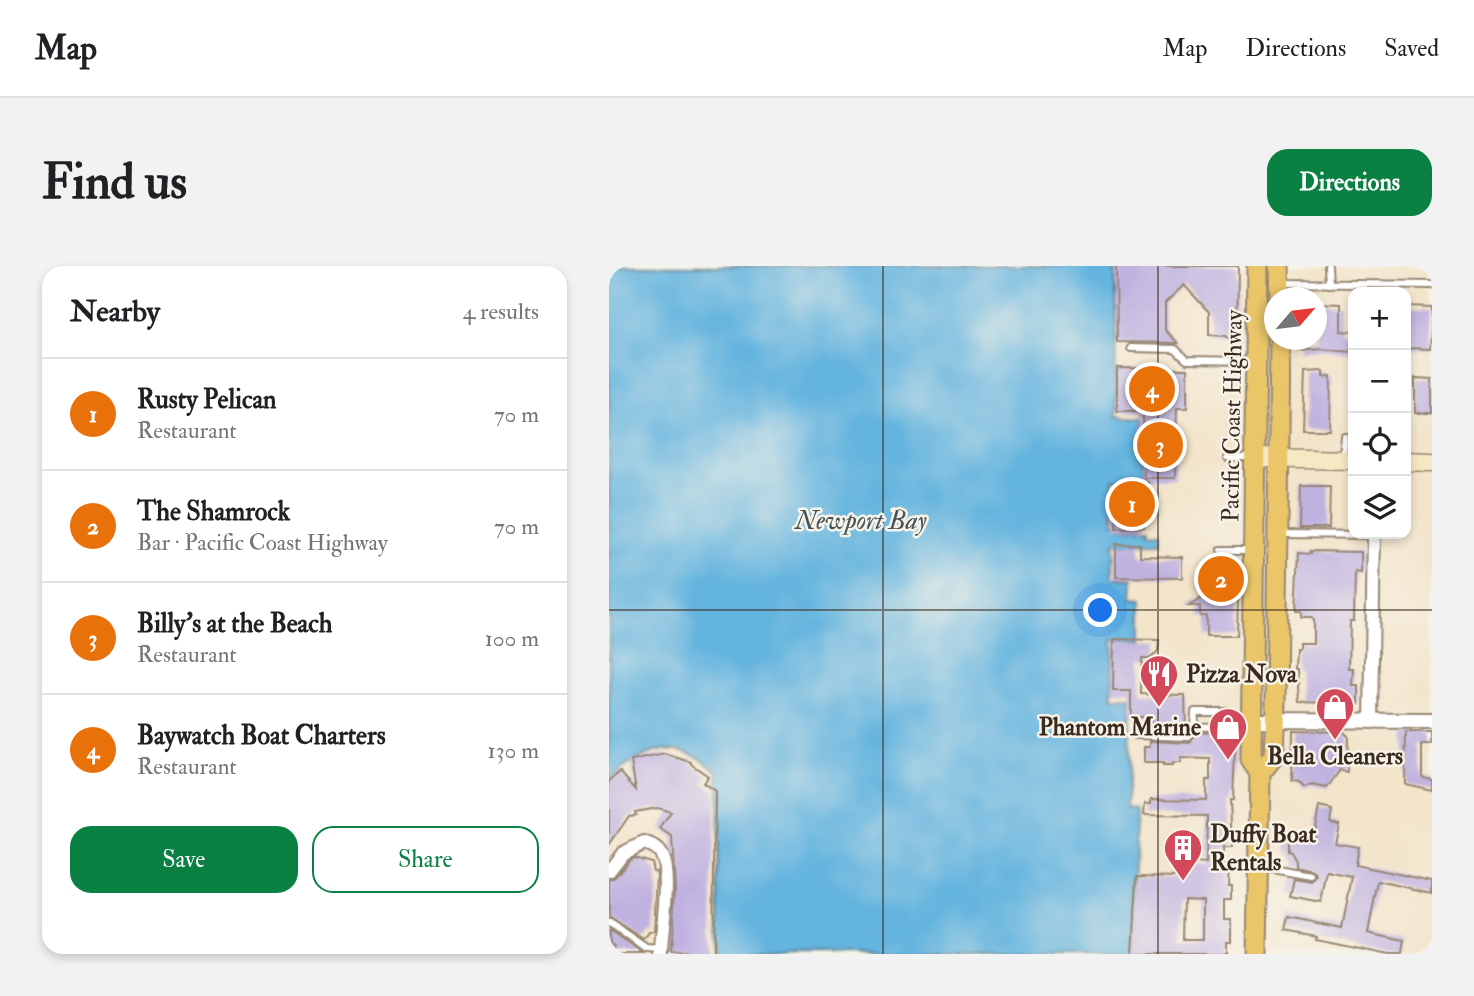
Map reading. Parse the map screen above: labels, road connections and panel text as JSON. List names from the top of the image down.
{
  "streets": {
    "highway": ["Pacific Coast Highway"]
  },
  "water": ["Newport Bay"],
  "places": {
    "restaurant": ["Pizza Nova"],
    "shop": ["Bella Cleaners", "Phantom Marine"],
    "building": ["Duffy Boat Rentals"]
  },
  "north": "top right",
  "page": {
    "header": "Map",
    "nav": ["Map", "Directions", "Saved"],
    "buttons": [
      "Directions",
      ["Save", "Share"]
    ],
    "title": "Find us",
    "heading": ["Nearby", "4 results"],
    "map_buttons": ["+", "−"],
    "list": [
      {
        "mark": "1",
        "name": "Rusty Pelican",
        "note": "Restaurant",
        "value": "70 m"
      },
      {
        "mark": "2",
        "name": "The Shamrock",
        "note": "Bar · Pacific Coast Highway",
        "value": "70 m"
      },
      {
        "mark": "3",
        "name": "Billy's at the Beach",
        "note": "Restaurant",
        "value": "100 m"
      },
      {
        "mark": "4",
        "name": "Baywatch Boat Charters",
        "note": "Restaurant",
        "value": "130 m"
      }
    ],
    "pins": [
      "4",
      "3",
      "1",
      "2"
    ]
  }
}
